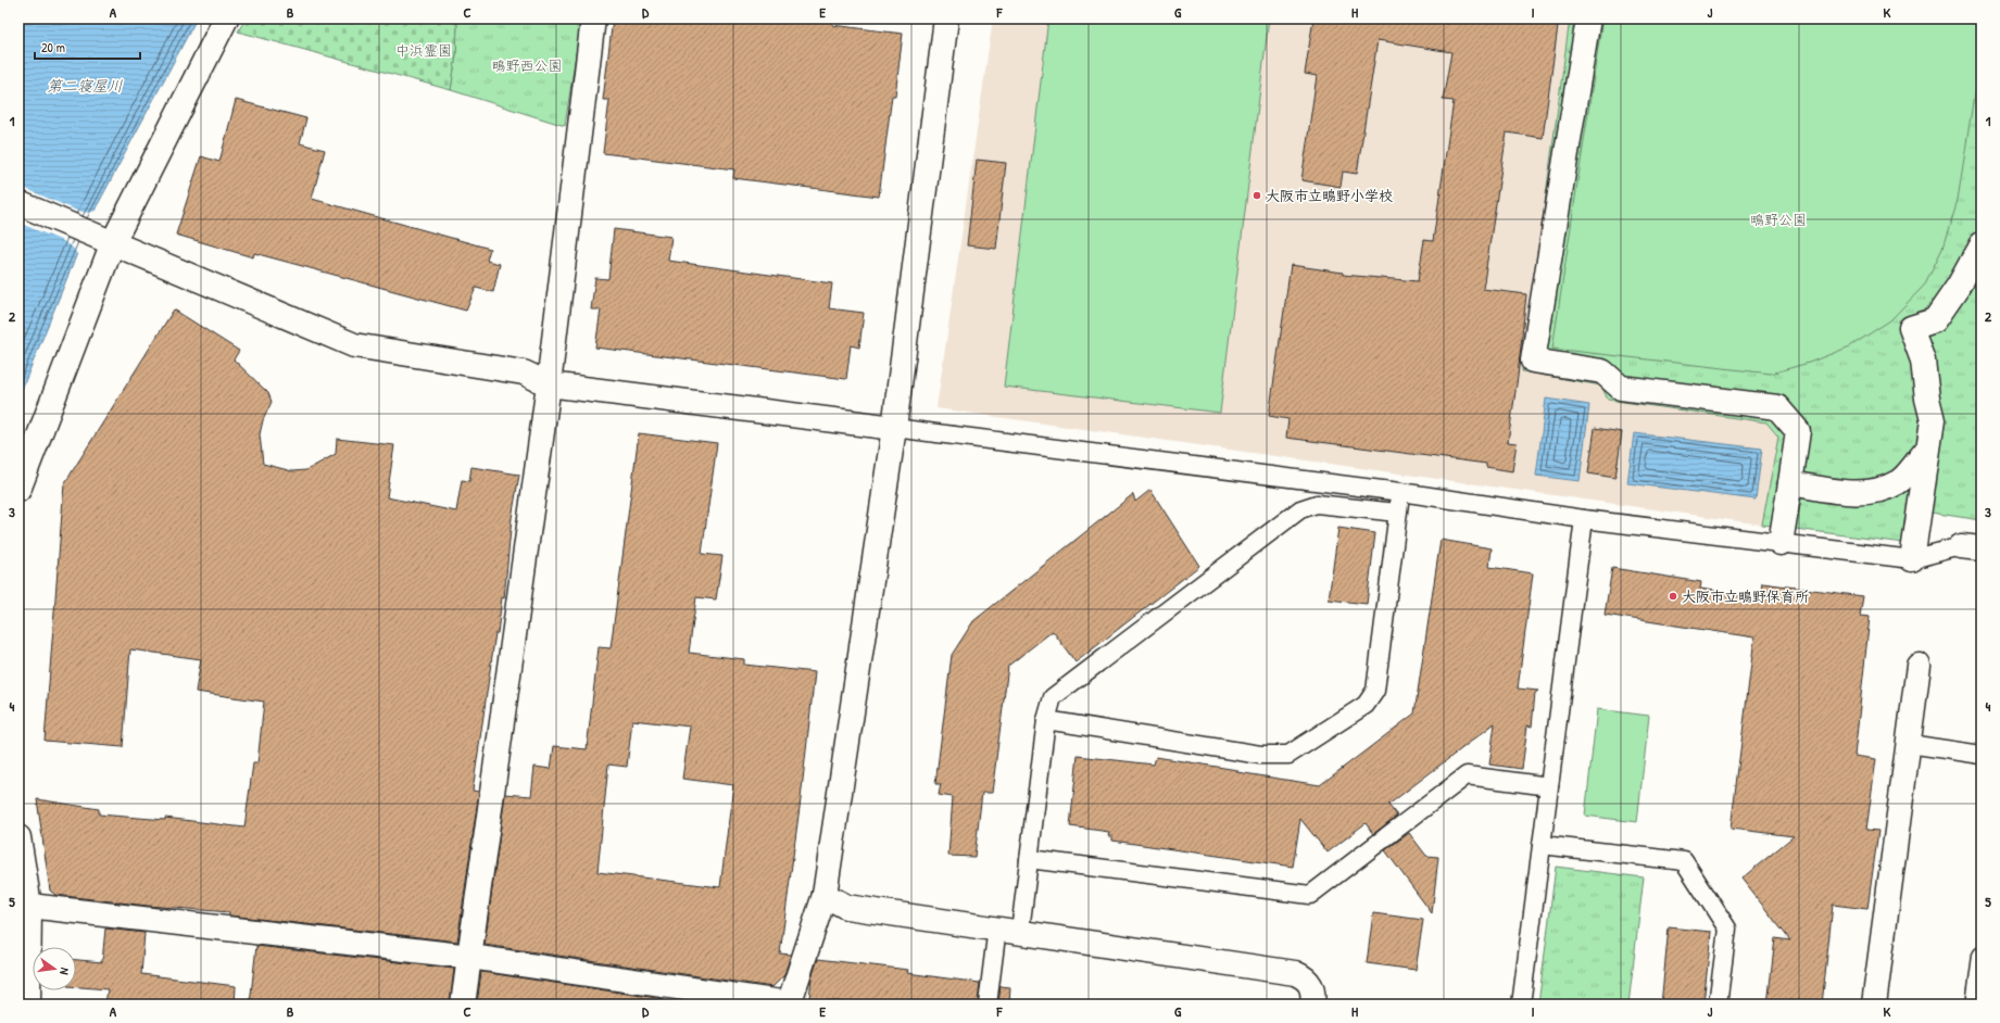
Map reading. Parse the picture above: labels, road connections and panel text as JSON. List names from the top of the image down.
{
  "water": ["第二寝屋川"],
  "parks": ["中浜霊園", "鴫野西公園", "鴫野公園"],
  "places": ["大阪市立鴫野小学校", "大阪市立鴫野保育所"],
  "scale_bar": "20 m",
  "north": "right",
  "grid": {
    "columns": [
      "A",
      "B",
      "C",
      "D",
      "E",
      "F",
      "G",
      "H",
      "I",
      "J",
      "K"
    ],
    "rows": [
      "1",
      "2",
      "3",
      "4",
      "5"
    ]
  }
}
